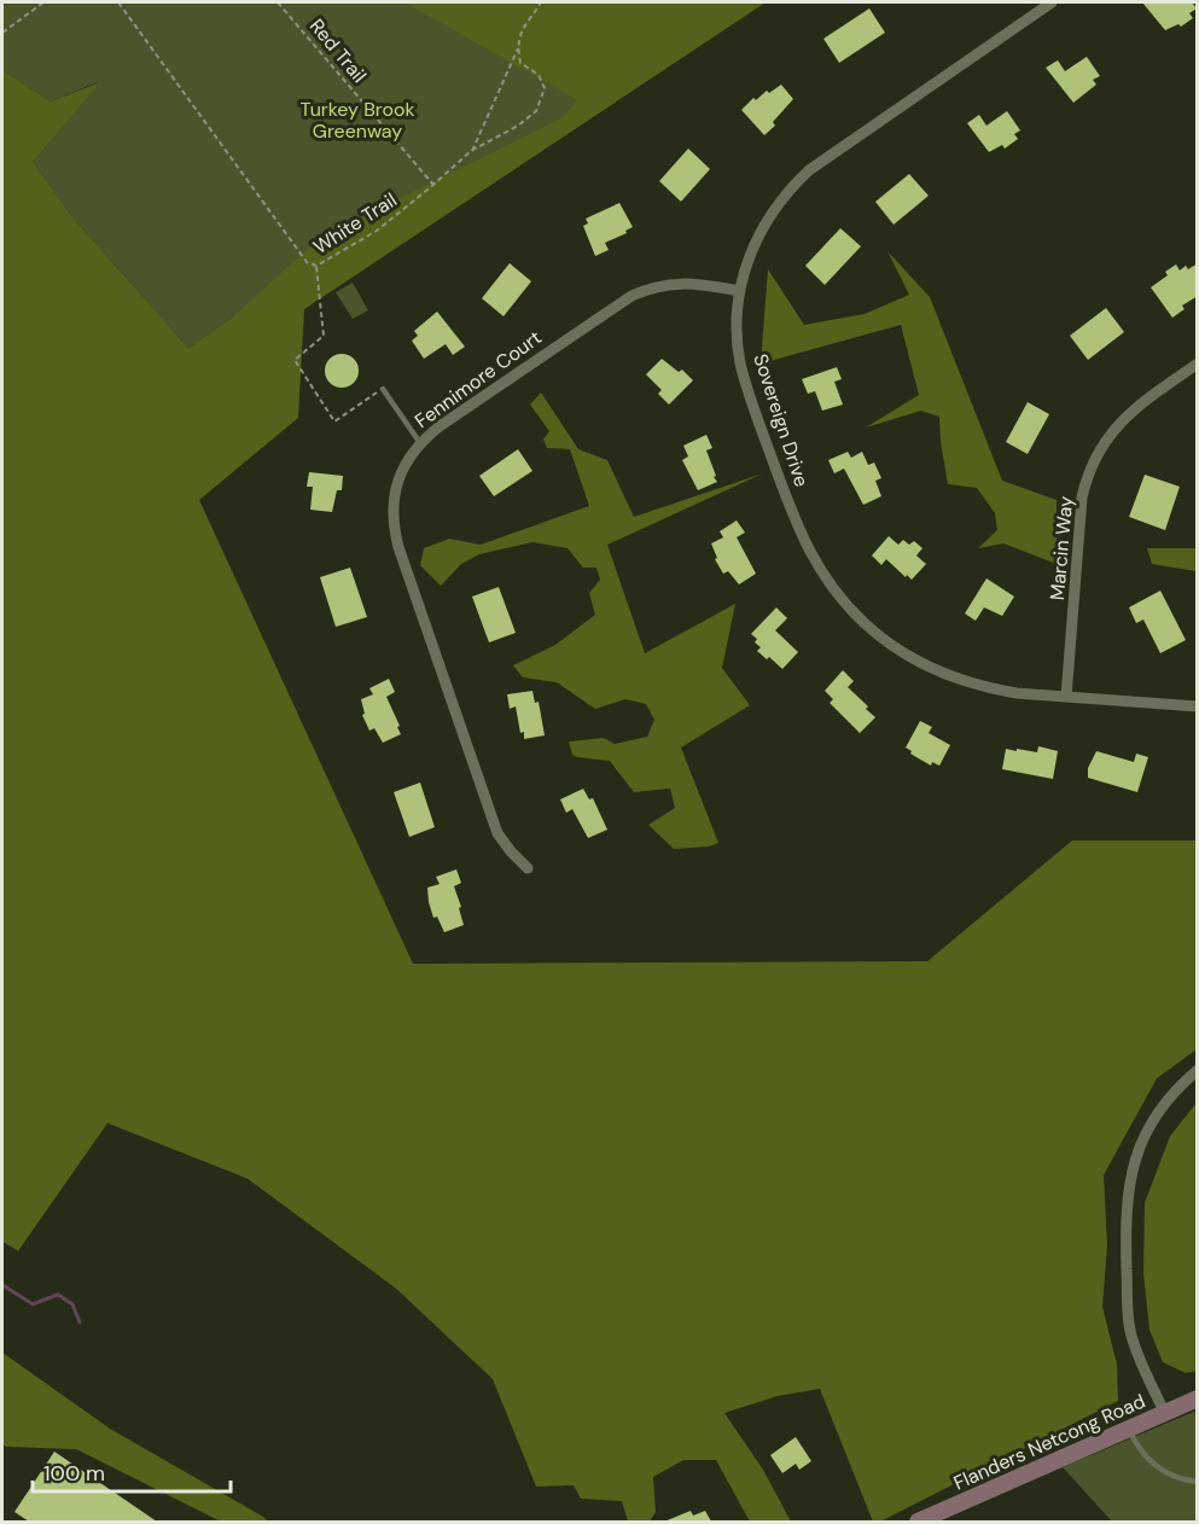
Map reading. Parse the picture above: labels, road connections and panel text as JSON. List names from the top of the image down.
{
  "streets": {
    "street": [
      "Fennimore Court",
      "Sovereign Drive",
      "Marcin Way",
      "Flanders Netcong Road"
    ],
    "path": ["Red Trail", "White Trail"]
  },
  "crossings": [
    ["Red Trail", "White Trail"],
    ["Fennimore Court", "Sovereign Drive"],
    ["Sovereign Drive", "Marcin Way"]
  ],
  "parks": ["Turkey Brook Greenway"],
  "scale_bar": "100 m"
}
